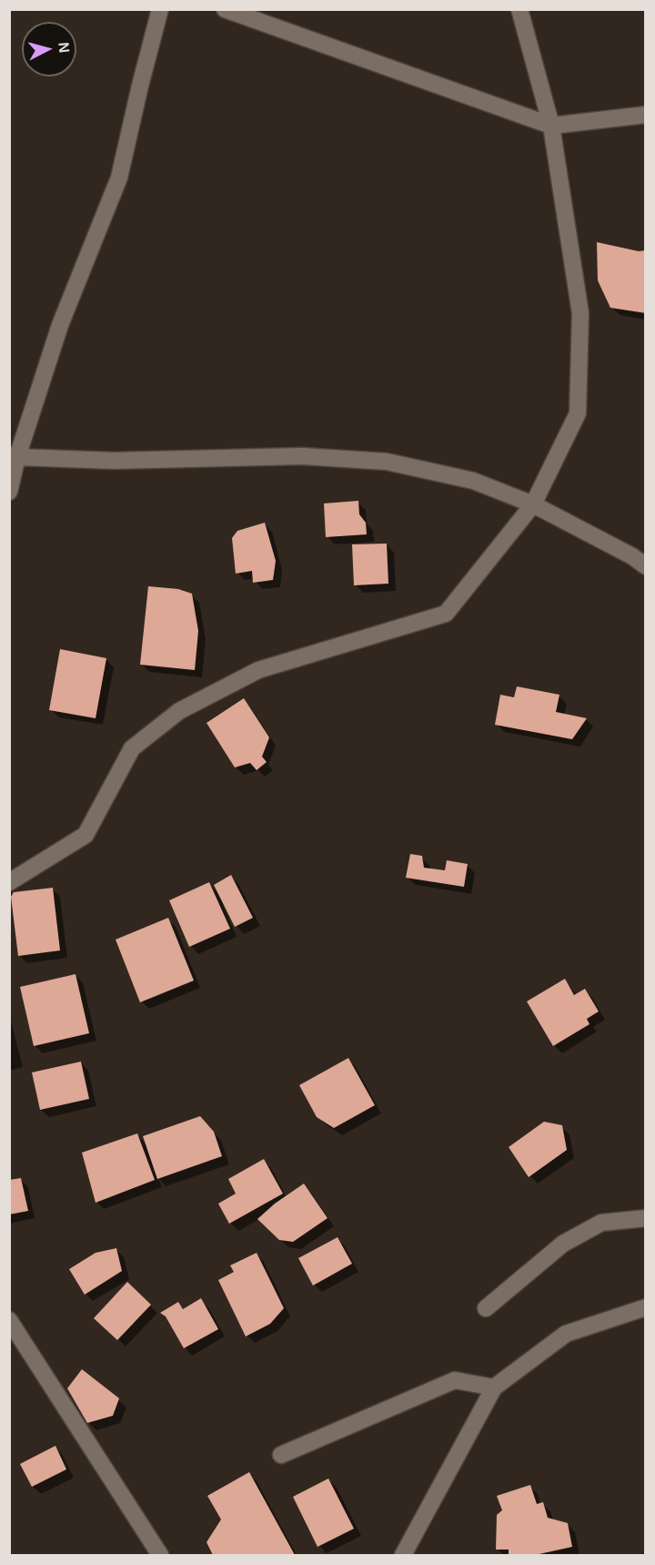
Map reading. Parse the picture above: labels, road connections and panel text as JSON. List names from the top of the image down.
{
  "north": "right"
}
